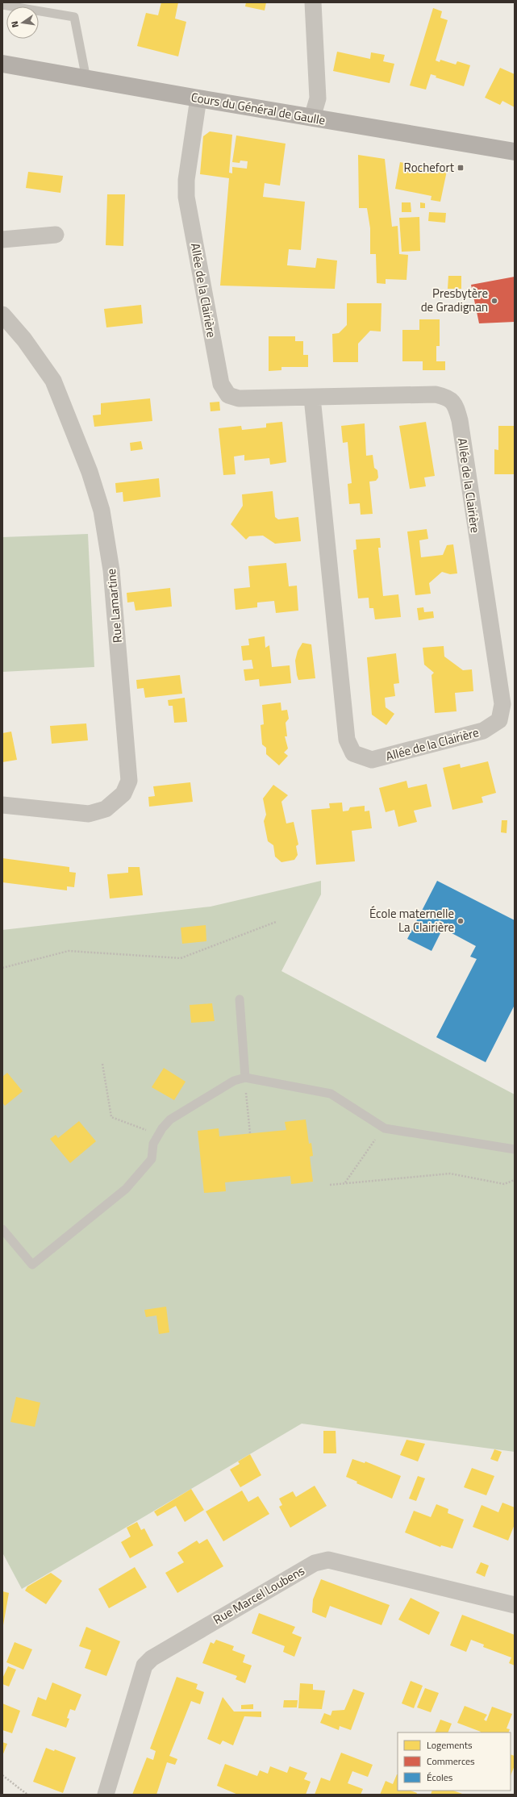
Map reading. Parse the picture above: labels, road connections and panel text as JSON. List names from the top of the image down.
{
  "streets": {
    "main road": ["Cours du Général de Gaulle"],
    "street": ["Allée de la Clairière", "Rue Lamartine", "Rue Marcel Loubens"]
  },
  "crossings": [
    ["Cours du Général de Gaulle", "Allée de la Clairière"]
  ],
  "places": {
    "transit": ["Rochefort"],
    "other": ["Presbytère de Gradignan", "École maternelle La Clairière"]
  },
  "legend": ["Logements", "Commerces", "Écoles"],
  "north": "left"
}
